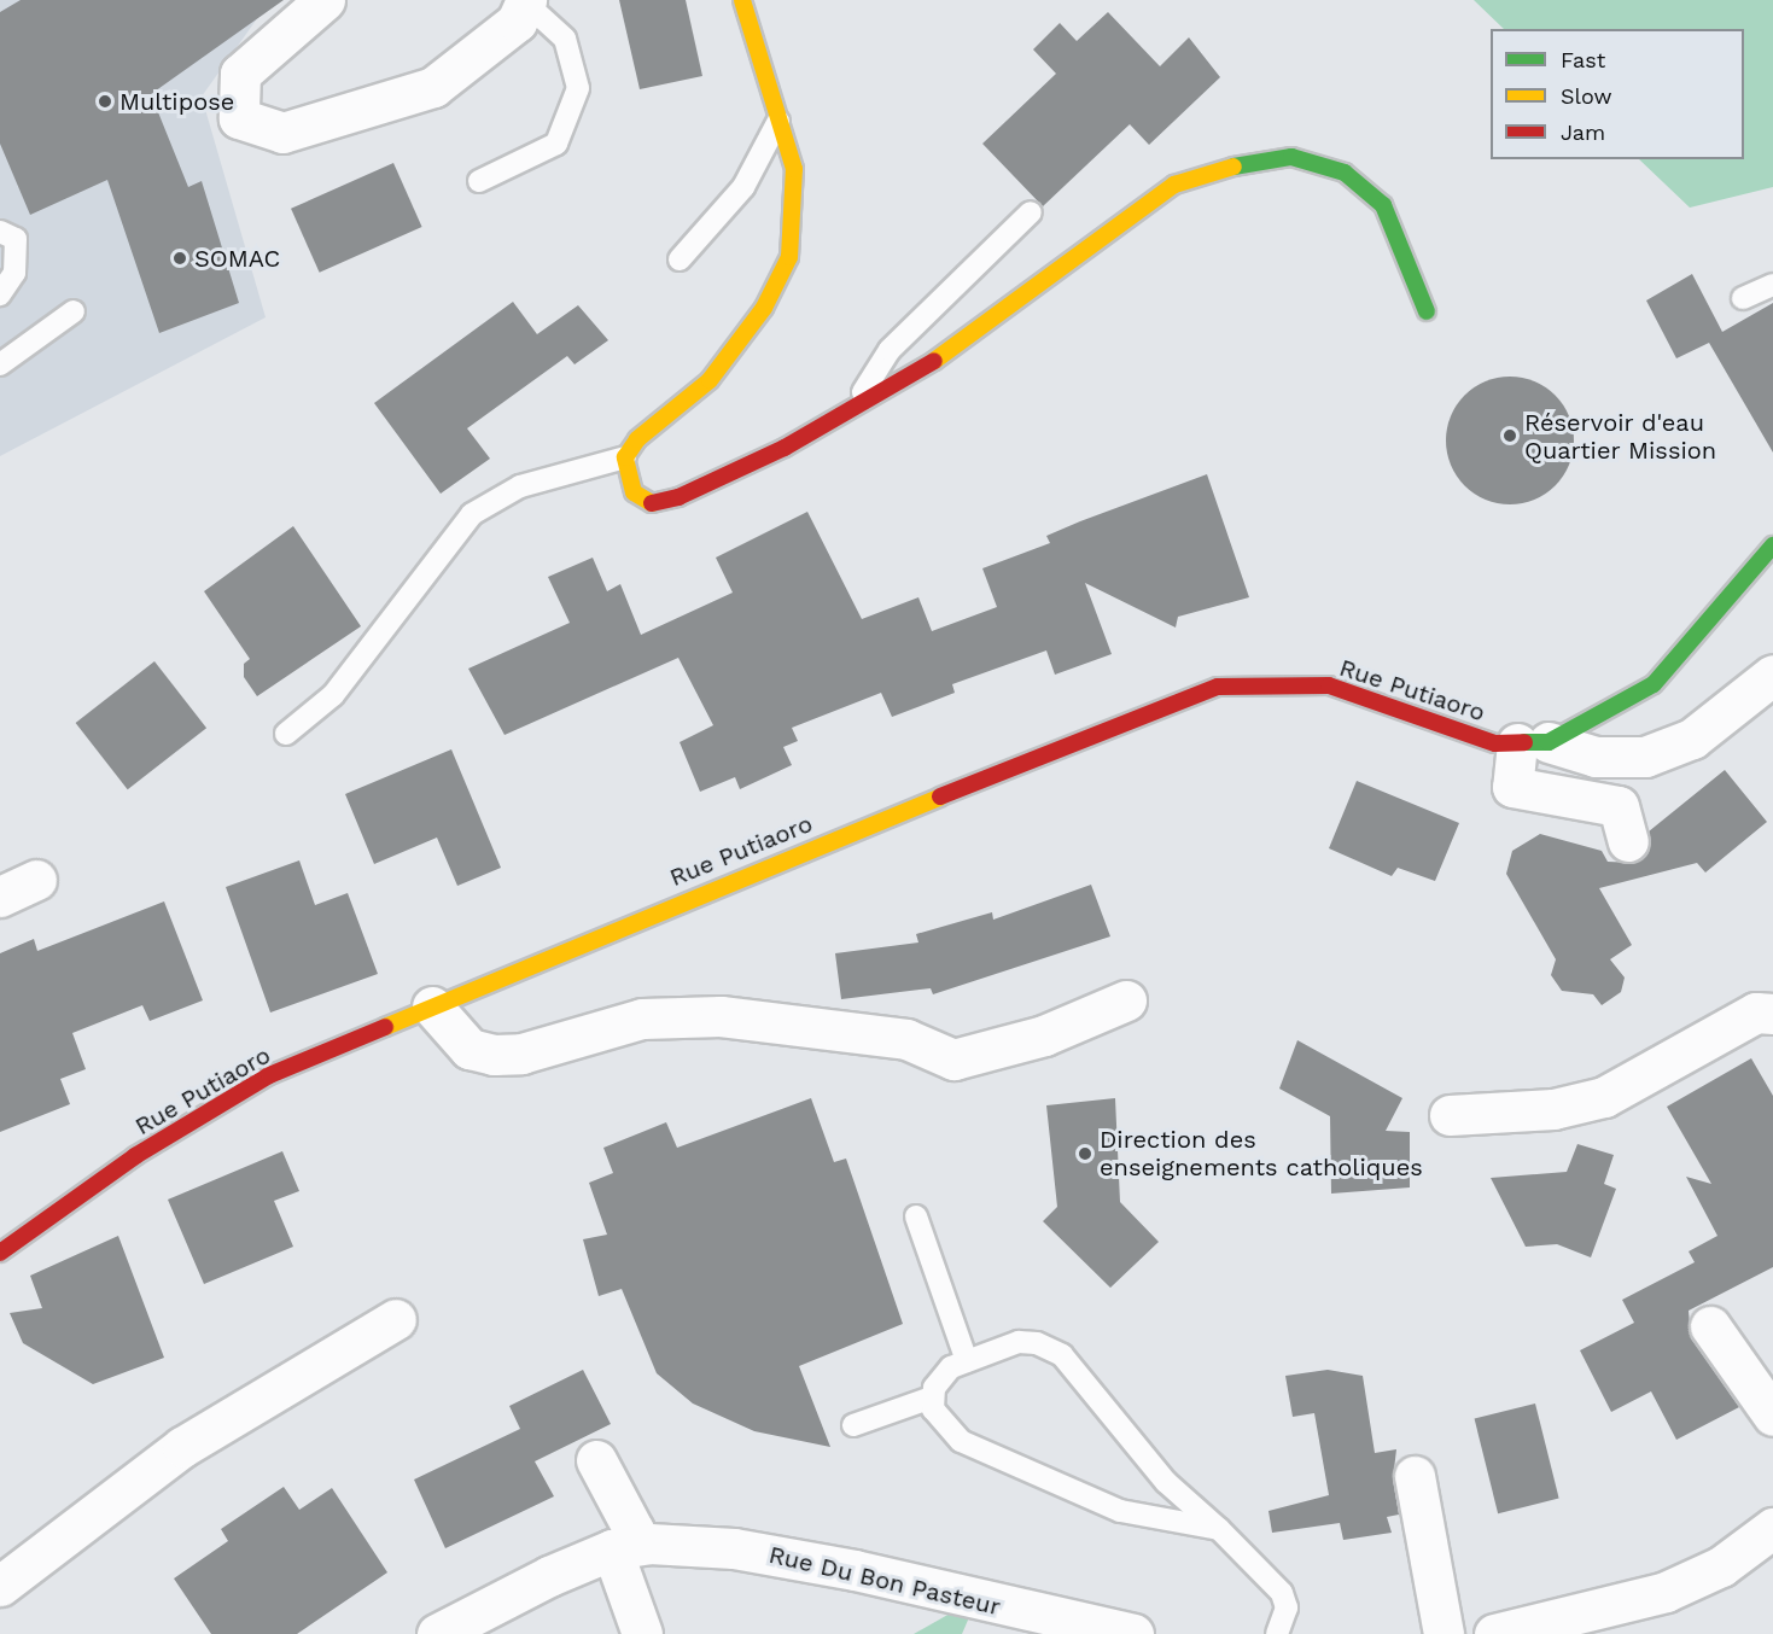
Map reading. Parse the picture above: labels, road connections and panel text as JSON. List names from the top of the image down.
{
  "streets": {
    "main road": ["Rue Putiaoro"],
    "street": ["Rue Du Bon Pasteur"]
  },
  "places": [
    "Multipose",
    "SOMAC",
    "Réservoir d'eau Quartier Mission",
    "Direction des enseignements catholiques"
  ],
  "legend": ["Fast", "Slow", "Jam"]
}
